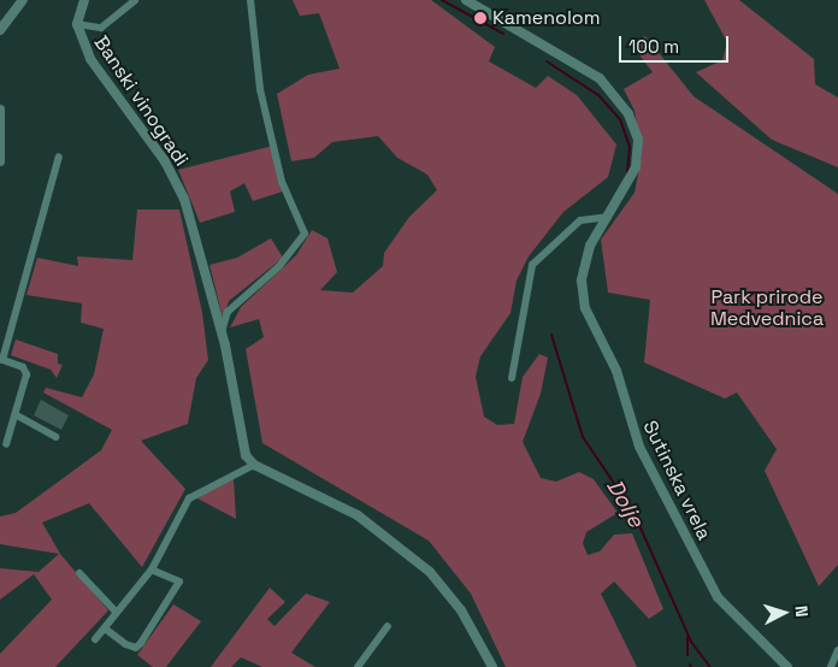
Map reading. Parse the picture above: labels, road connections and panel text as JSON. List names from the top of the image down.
{
  "streets": {
    "street": ["Banski vinogradi", "Sutinska vrela"]
  },
  "water": ["Dolje"],
  "parks": ["Park prirode Medvednica"],
  "places": ["Kamenolom"],
  "scale_bar": "100 m",
  "north": "right"
}
